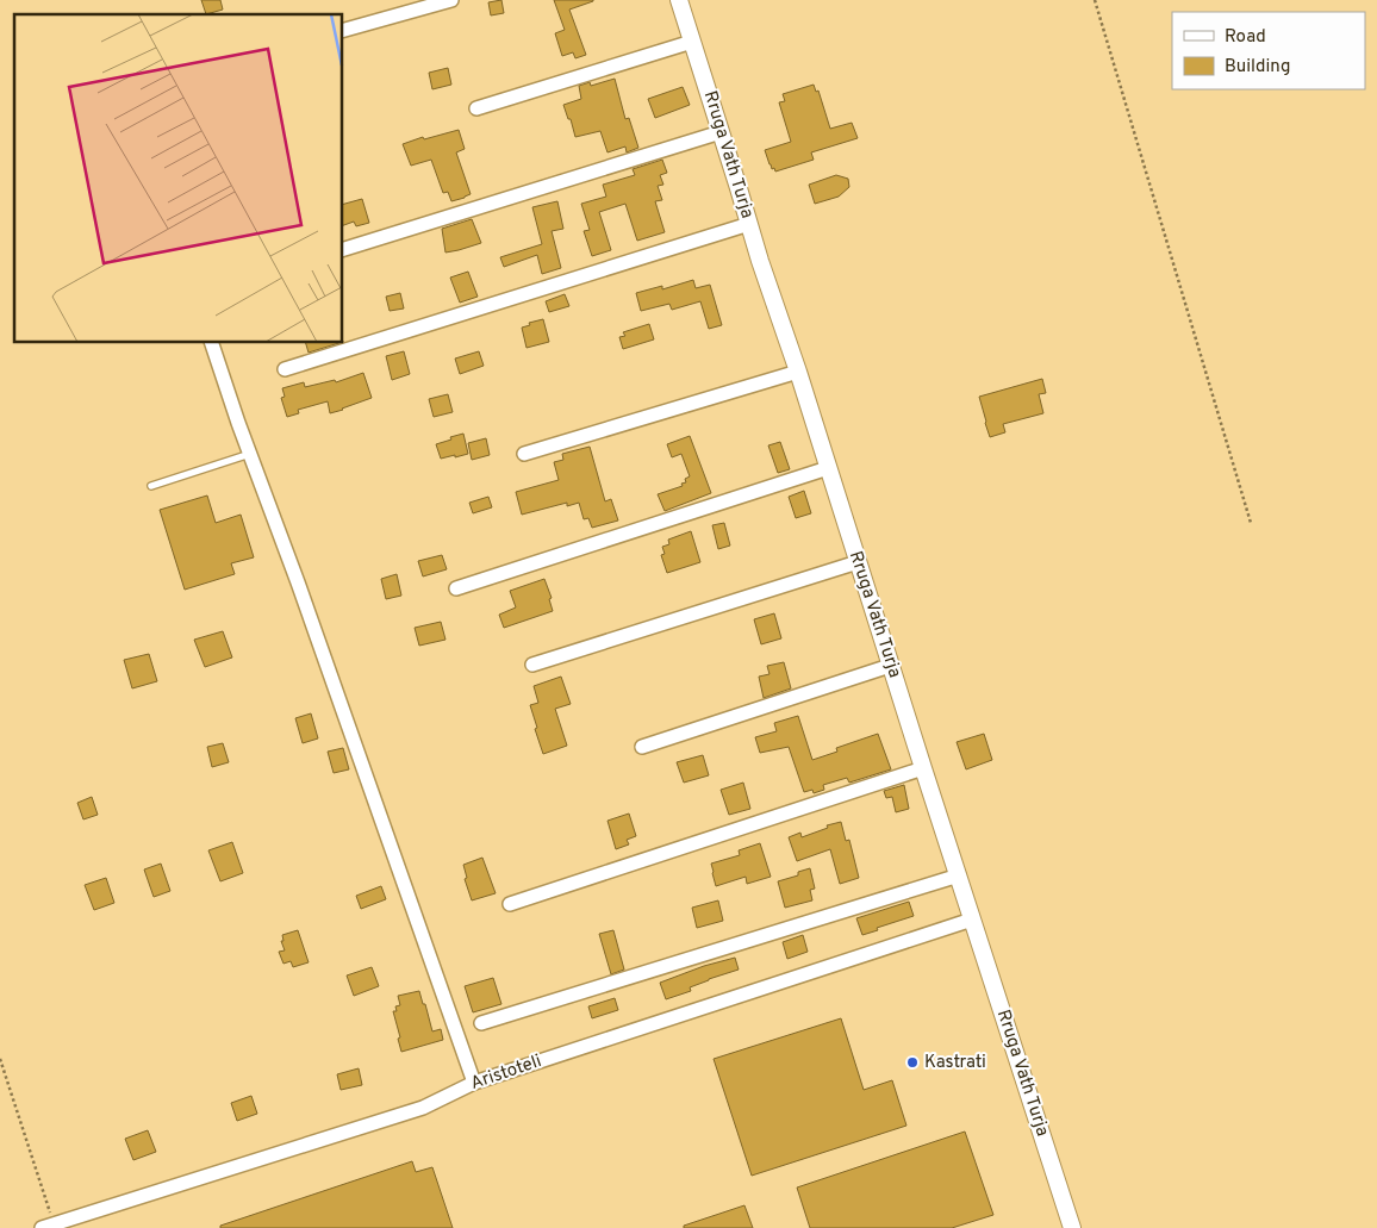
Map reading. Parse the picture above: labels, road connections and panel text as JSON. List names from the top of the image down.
{
  "streets": {
    "street": ["Rruga Vath Turja", "Aristoteli"]
  },
  "crossings": [
    ["Rruga Vath Turja", "Aristoteli"]
  ],
  "places": ["Kastrati"],
  "legend": ["Road", "Building"]
}
